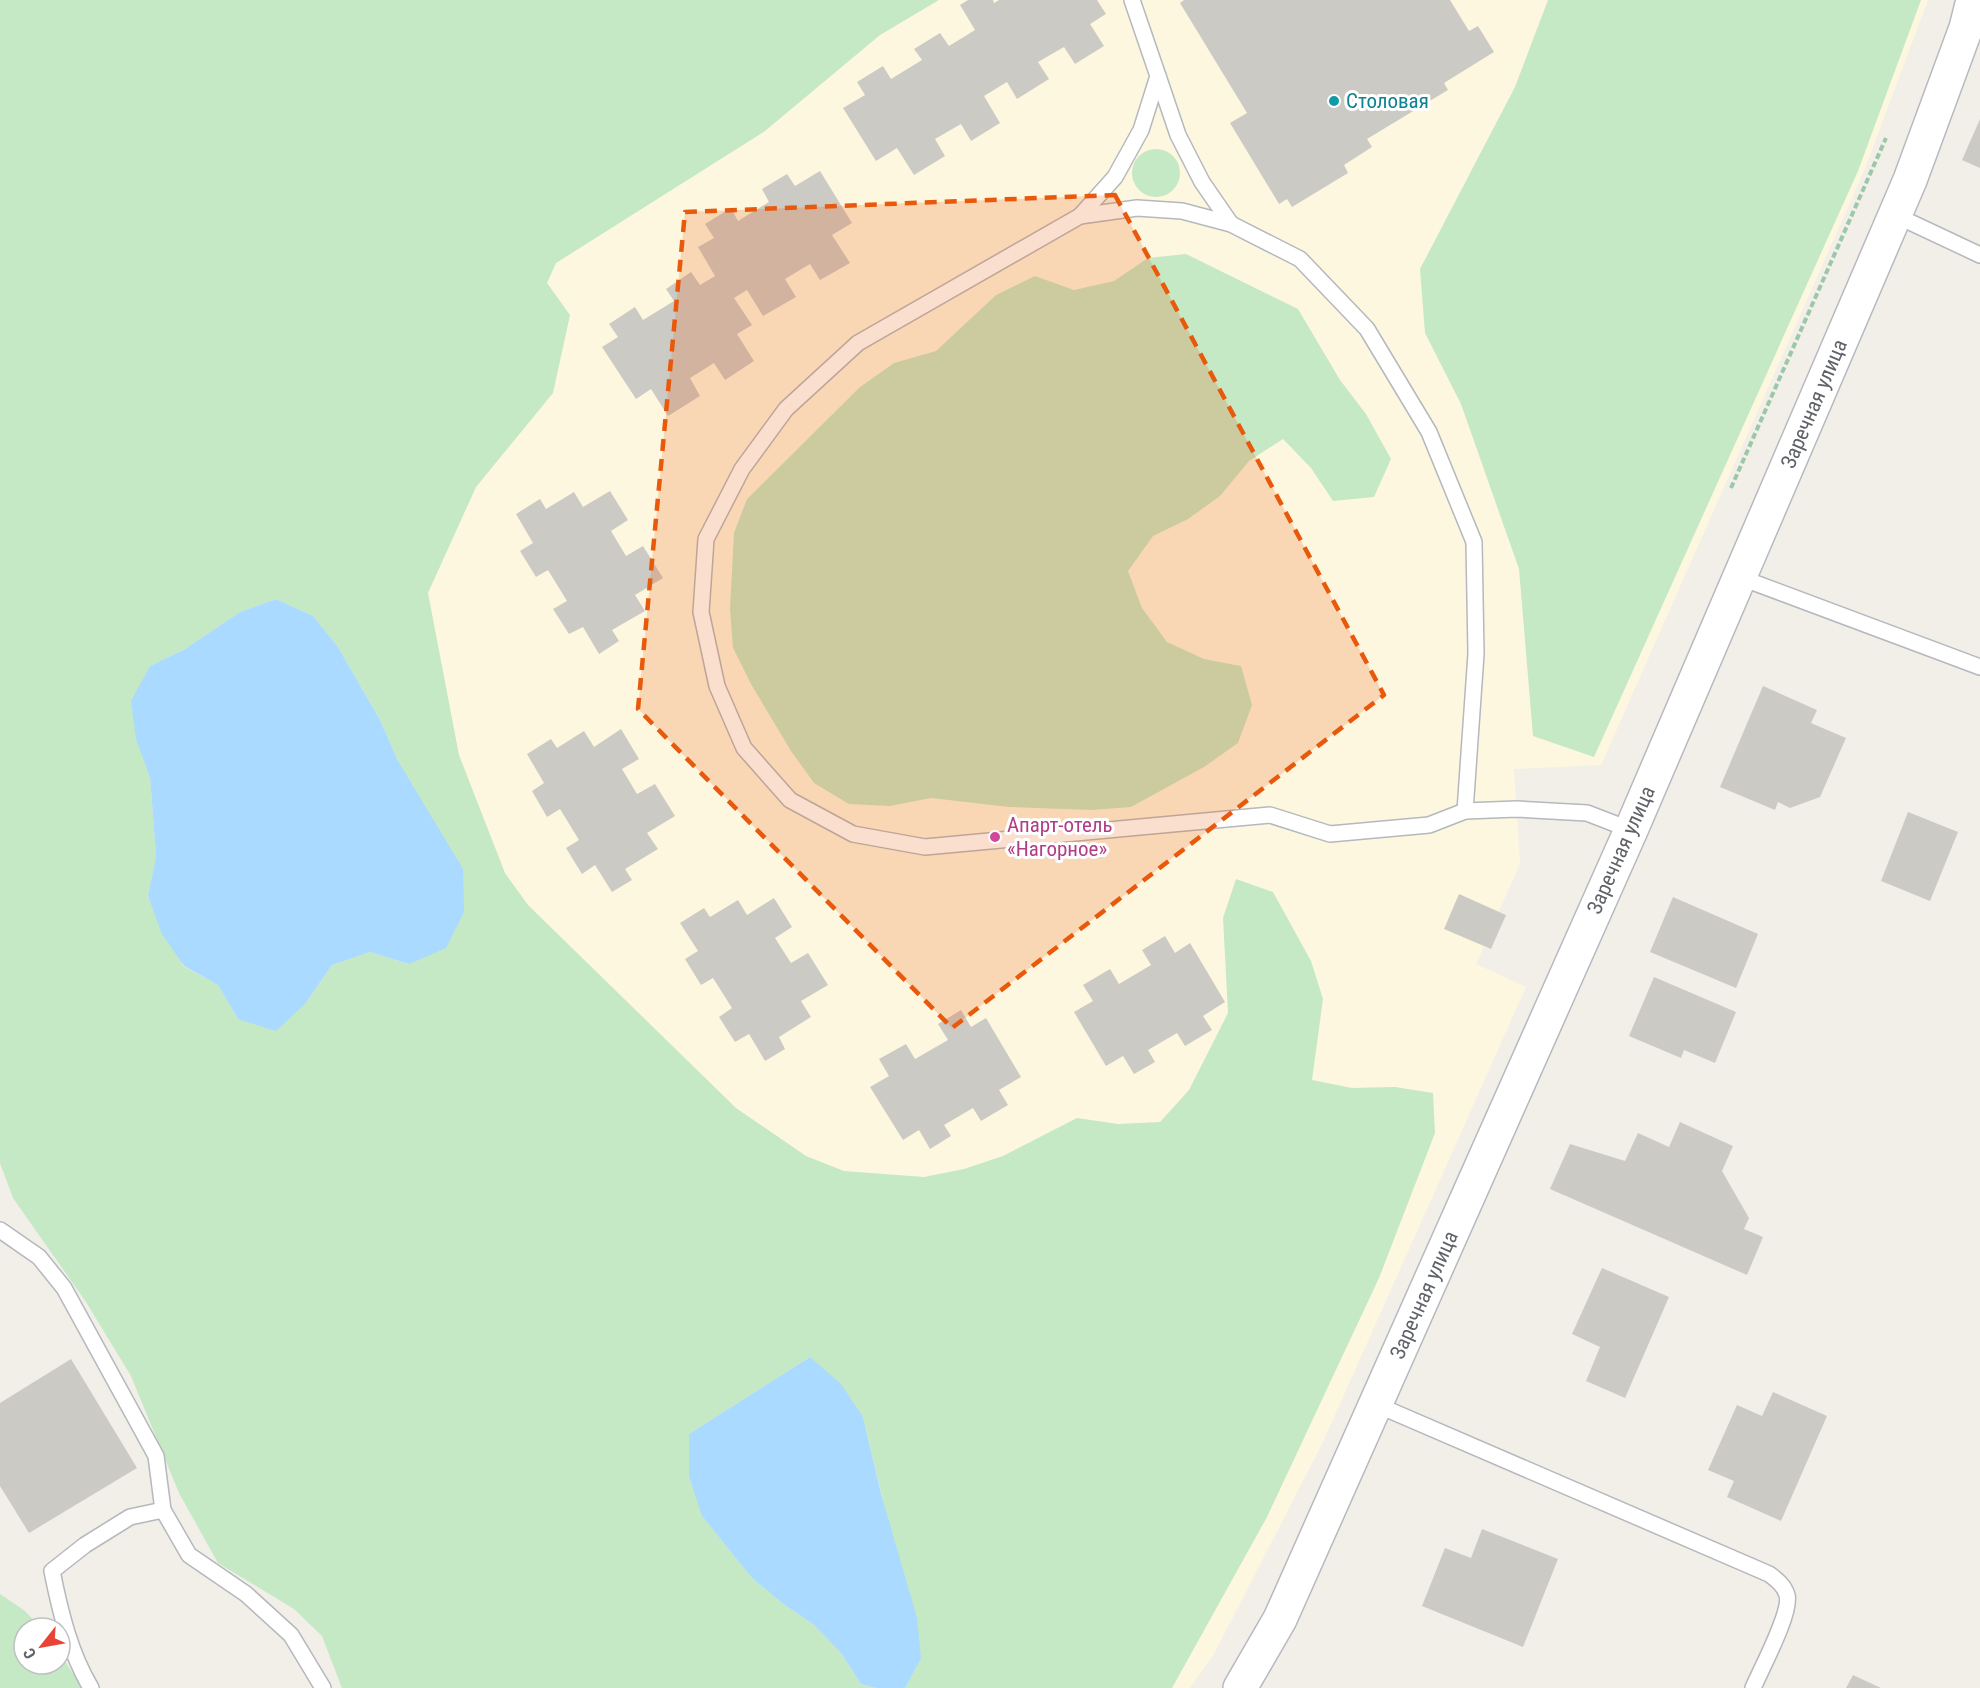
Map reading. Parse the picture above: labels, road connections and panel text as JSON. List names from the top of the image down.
{
  "streets": {
    "main road": ["Заречная улица"]
  },
  "places": ["Столовая", "Апарт-отель «Нагорное»"],
  "north": "bottom left"
}
